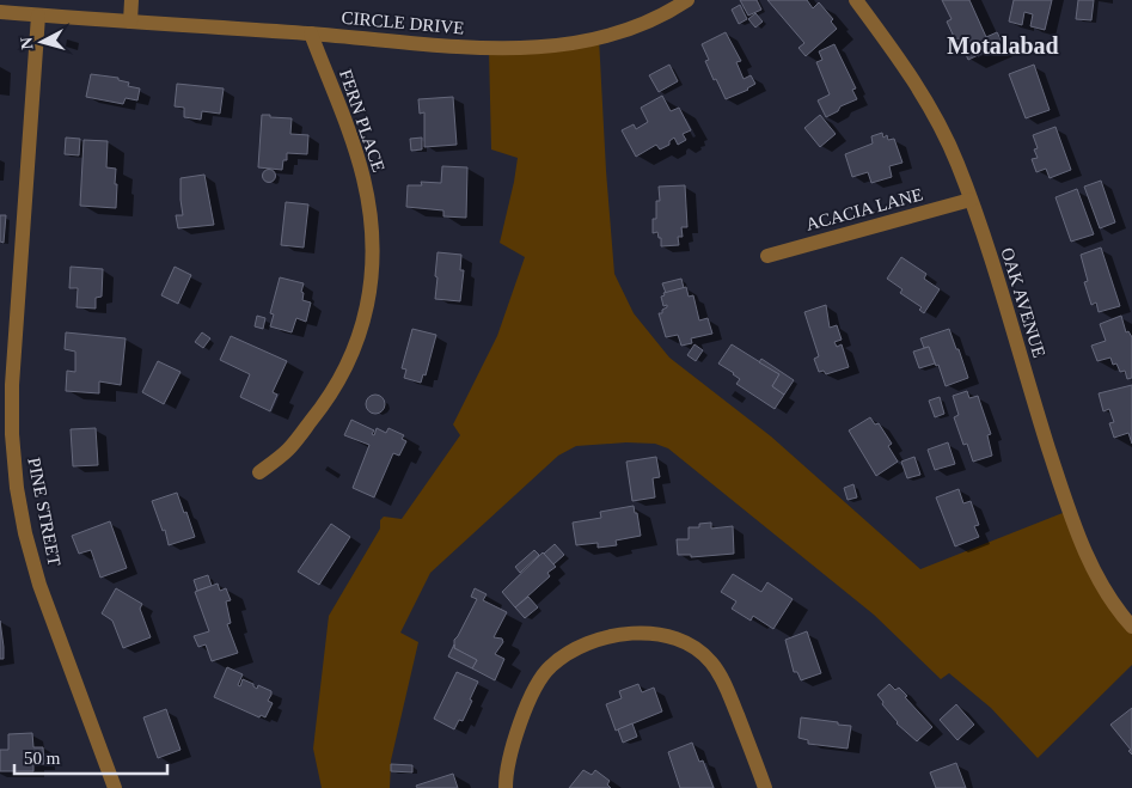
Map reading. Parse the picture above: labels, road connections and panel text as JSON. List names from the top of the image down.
{
  "streets": {
    "street": [
      "CIRCLE DRIVE",
      "FERN PLACE",
      "ACACIA LANE",
      "OAK AVENUE",
      "PINE STREET"
    ]
  },
  "crossings": [
    ["CIRCLE DRIVE", "FERN PLACE"],
    ["CIRCLE DRIVE", "PINE STREET"],
    ["ACACIA LANE", "OAK AVENUE"]
  ],
  "districts": ["Motalabad"],
  "scale_bar": "50 m",
  "north": "left"
}
